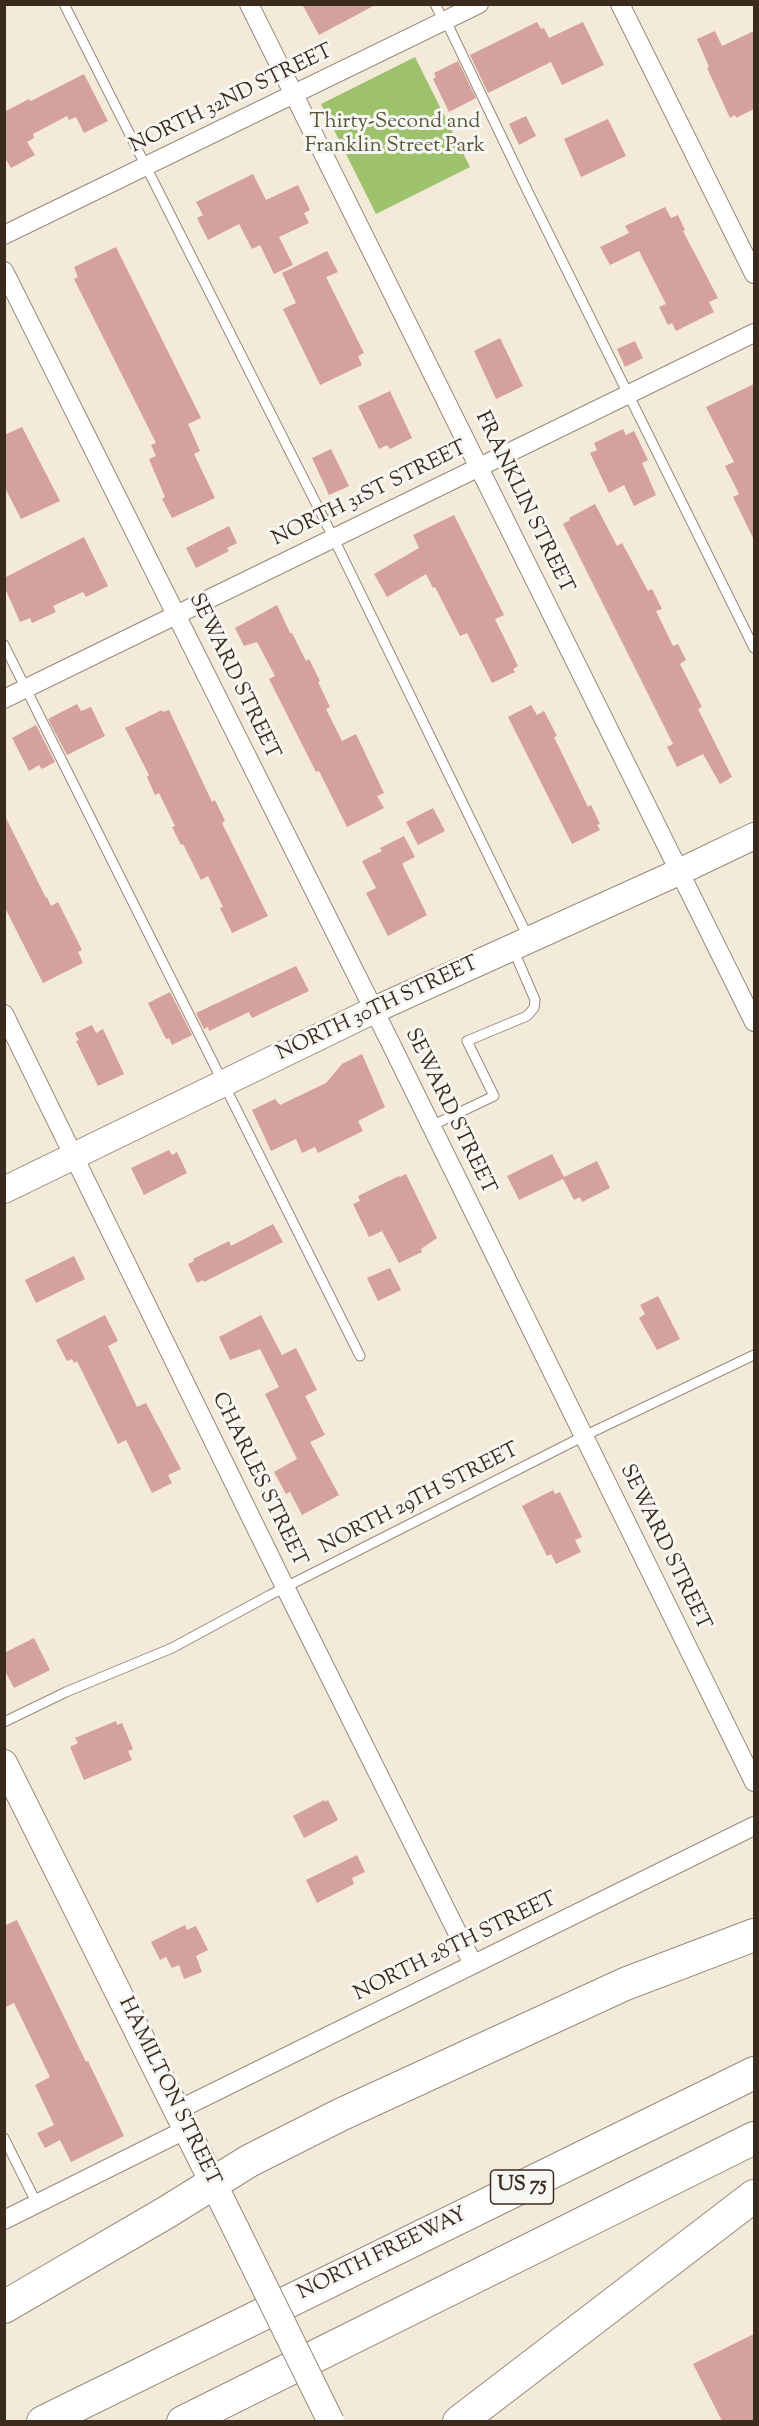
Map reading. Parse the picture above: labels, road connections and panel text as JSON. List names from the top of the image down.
{
  "streets": {
    "highway": ["US 75", "NORTH FREEWAY"],
    "main road": ["NORTH 30TH STREET", "HAMILTON STREET"],
    "street": [
      "NORTH 32ND STREET",
      "NORTH 31ST STREET",
      "FRANKLIN STREET",
      "SEWARD STREET",
      "CHARLES STREET",
      "NORTH 28TH STREET"
    ],
    "lane": ["NORTH 29TH STREET"]
  },
  "crossings": [
    ["NORTH 32ND STREET", "FRANKLIN STREET"],
    ["NORTH 31ST STREET", "FRANKLIN STREET"],
    ["NORTH 31ST STREET", "SEWARD STREET"],
    ["FRANKLIN STREET", "NORTH 30TH STREET"],
    ["SEWARD STREET", "NORTH 30TH STREET"],
    ["SEWARD STREET", "NORTH 29TH STREET"],
    ["NORTH 30TH STREET", "CHARLES STREET"],
    ["CHARLES STREET", "NORTH 29TH STREET"],
    ["CHARLES STREET", "NORTH 28TH STREET"],
    ["NORTH 28TH STREET", "HAMILTON STREET"]
  ],
  "parks": ["Thirty-Second and Franklin Street Park"]
}
